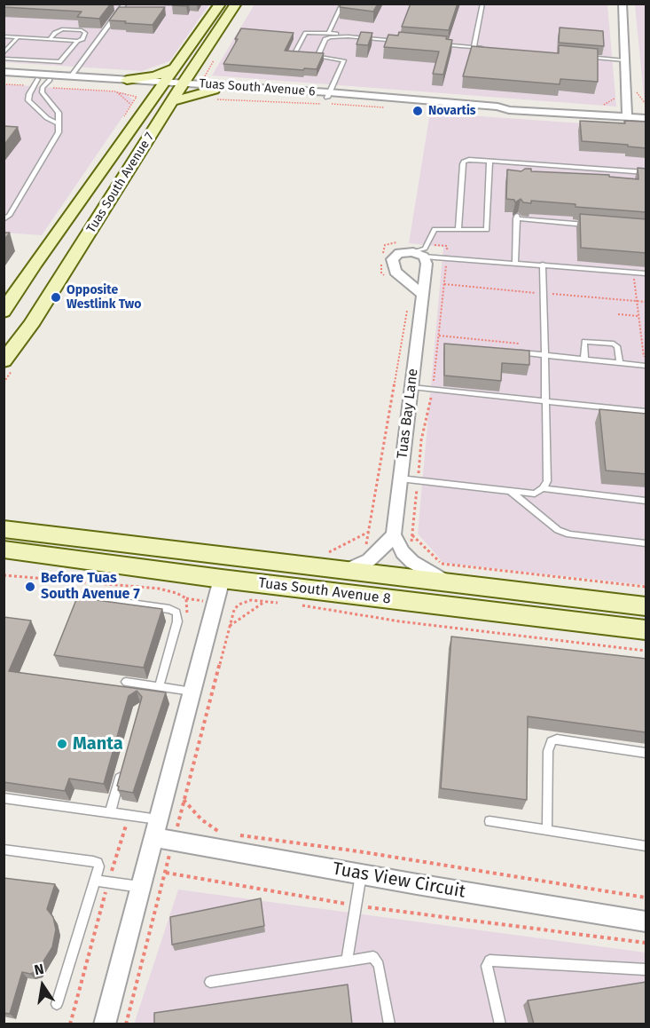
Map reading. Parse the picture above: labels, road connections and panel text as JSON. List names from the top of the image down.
{
  "streets": {
    "street": [
      "Tuas South Avenue 6",
      "Tuas South Avenue 7",
      "Tuas Bay Lane",
      "Tuas South Avenue 8",
      "Tuas View Circuit"
    ]
  },
  "crossings": [
    ["Tuas South Avenue 6", "Tuas South Avenue 7"]
  ],
  "places": [
    "Novartis",
    "Opposite Westlink Two",
    "Before Tuas South Avenue 7",
    "Manta"
  ],
  "north": "top"
}
